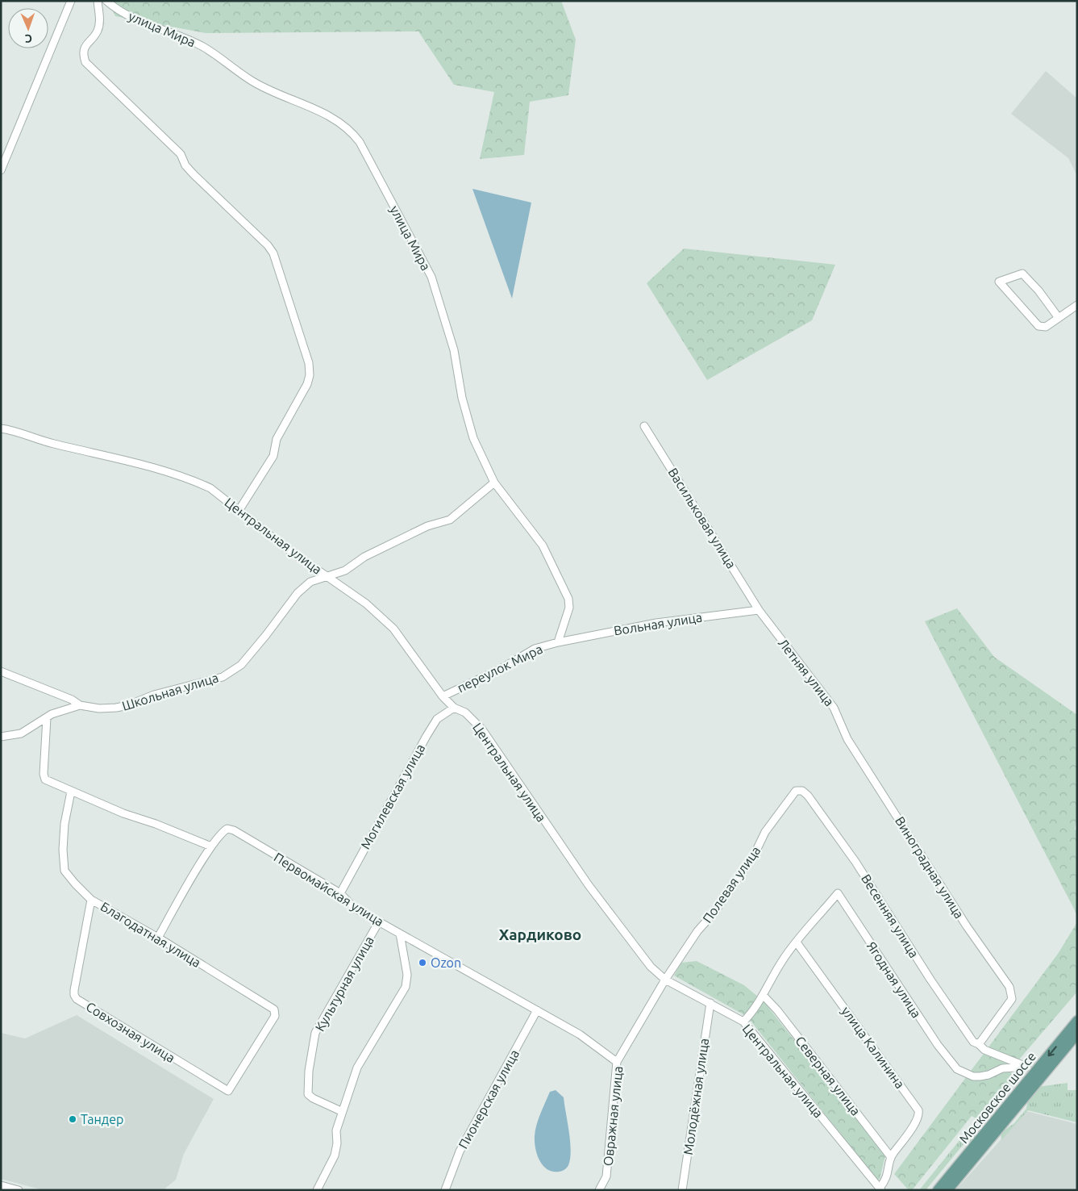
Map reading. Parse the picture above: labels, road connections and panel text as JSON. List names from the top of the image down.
{
  "streets": {
    "main road": ["Московское шоссе"],
    "street": [
      "улица Мира",
      "Васильковая улица",
      "Центральная улица",
      "Вольная улица",
      "переулок Мира",
      "Летняя улица",
      "Школьная улица",
      "Могилевская улица",
      "Виноградная улица",
      "Полевая улица",
      "Первомайская улица",
      "Весенняя улица",
      "Благодатная улица",
      "Ягодная улица",
      "Культурная улица",
      "Совхозная улица",
      "улица Калинина",
      "Северная улица",
      "Молодёжная улица",
      "Пионерская улица",
      "Овражная улица"
    ]
  },
  "crossings": [
    ["улица Мира", "Вольная улица"],
    ["улица Мира", "переулок Мира"],
    ["улица Мира", "Школьная улица"],
    ["Васильковая улица", "Вольная улица"],
    ["Васильковая улица", "Летняя улица"],
    ["Центральная улица", "переулок Мира"],
    ["Центральная улица", "Школьная улица"],
    ["Центральная улица", "Могилевская улица"],
    ["Центральная улица", "Полевая улица"],
    ["Центральная улица", "Молодёжная улица"],
    ["Центральная улица", "Овражная улица"],
    ["Вольная улица", "переулок Мира"],
    ["Вольная улица", "Летняя улица"],
    ["Летняя улица", "Виноградная улица"],
    ["Могилевская улица", "Первомайская улица"],
    ["Виноградная улица", "Весенняя улица"],
    ["Полевая улица", "Весенняя улица"],
    ["Полевая улица", "Овражная улица"],
    ["Первомайская улица", "Благодатная улица"],
    ["Первомайская улица", "Культурная улица"],
    ["Первомайская улица", "Пионерская улица"],
    ["Первомайская улица", "Овражная улица"],
    ["Весенняя улица", "Ягодная улица"],
    ["Весенняя улица", "Московское шоссе"],
    ["Благодатная улица", "Совхозная улица"],
    ["Ягодная улица", "улица Калинина"],
    ["Ягодная улица", "Московское шоссе"],
    ["улица Калинина", "Северная улица"]
  ],
  "districts": ["Хардиково"],
  "places": ["Ozon", "Тандер"],
  "north": "bottom"
}
